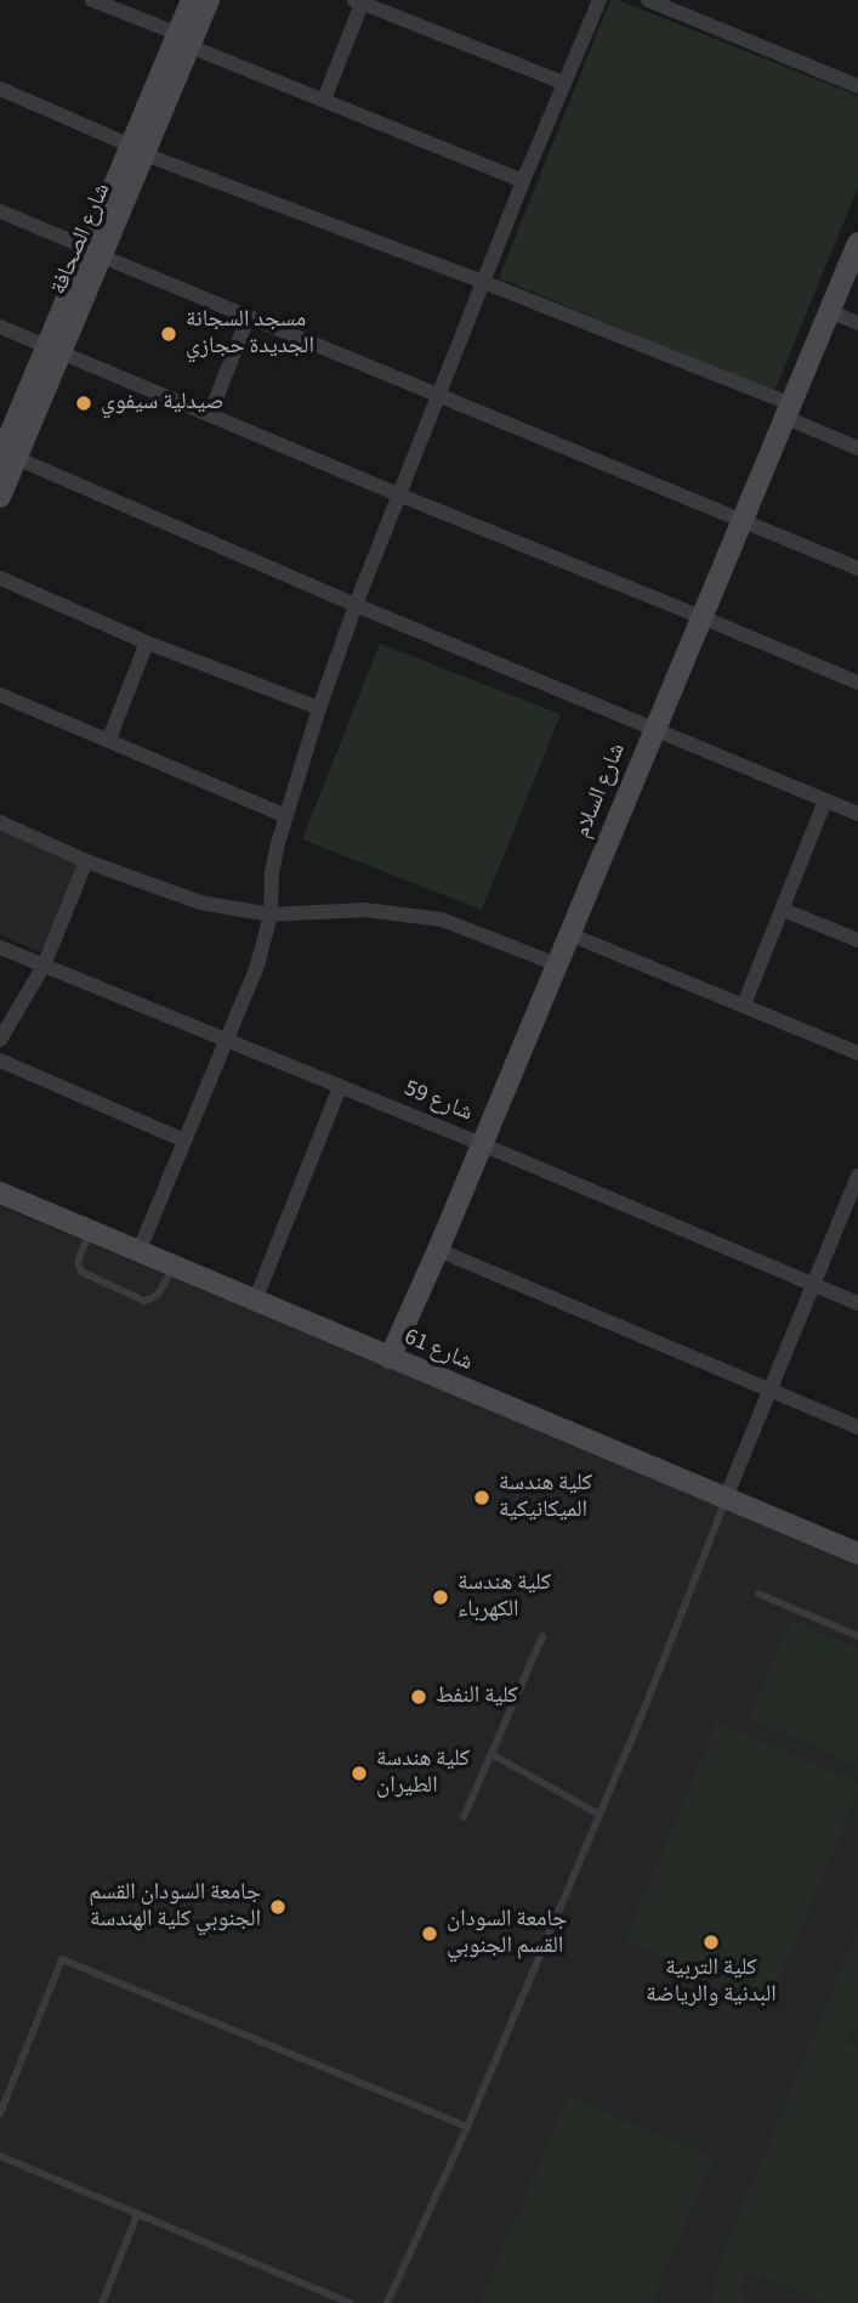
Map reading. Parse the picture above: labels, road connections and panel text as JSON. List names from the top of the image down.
{
  "streets": {
    "street": [
      "شارع الصحافة",
      "شارع السلام",
      "شارع 59",
      "شارع 61"
    ]
  },
  "crossings": [
    ["شارع السلام", "شارع 59"],
    ["شارع السلام", "شارع 61"]
  ],
  "places": [
    "مسجد السجانة الجديدة حجازي",
    "صيدلية سيفوي",
    "كلية هندسة الميكانيكية",
    "كلية هندسة الكهرباء",
    "كلية النفط",
    "كلية هندسة الطيران",
    "جامعة السودان القسم الجنوبي كلية الهندسة",
    "جامعة السودان القسم الجنوبي",
    "كلية التربية البدنية والرياضة"
  ]
}
